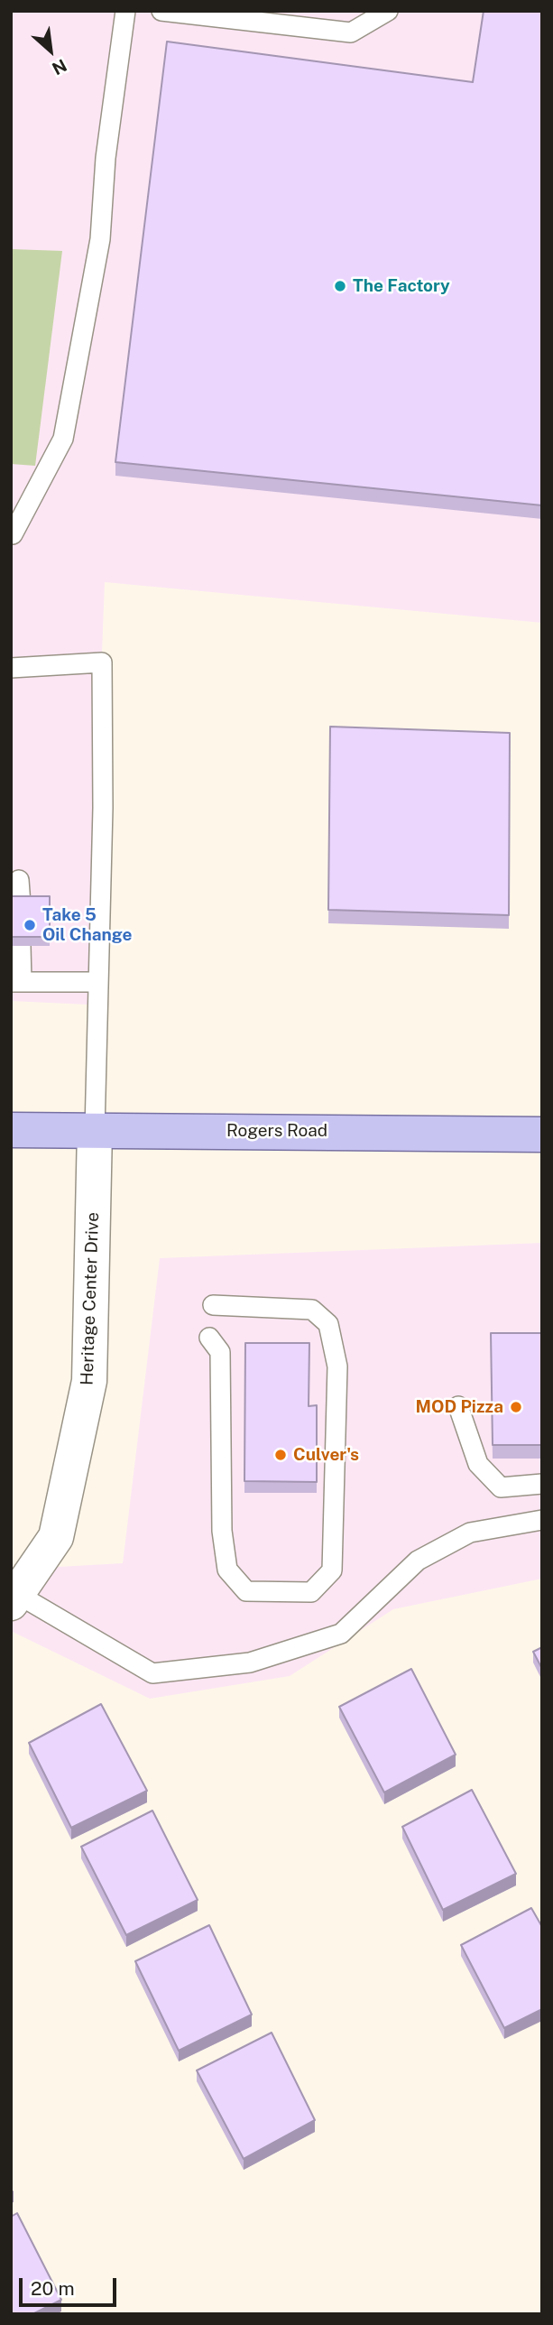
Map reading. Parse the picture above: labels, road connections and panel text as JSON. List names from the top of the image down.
{
  "streets": {
    "main road": ["Rogers Road"],
    "street": ["Heritage Center Drive"]
  },
  "crossings": [
    ["Rogers Road", "Heritage Center Drive"]
  ],
  "places": [
    "The Factory",
    "Take 5 Oil Change",
    "MOD Pizza",
    "Culver's"
  ],
  "scale_bar": "20 m",
  "north": "bottom right"
}
